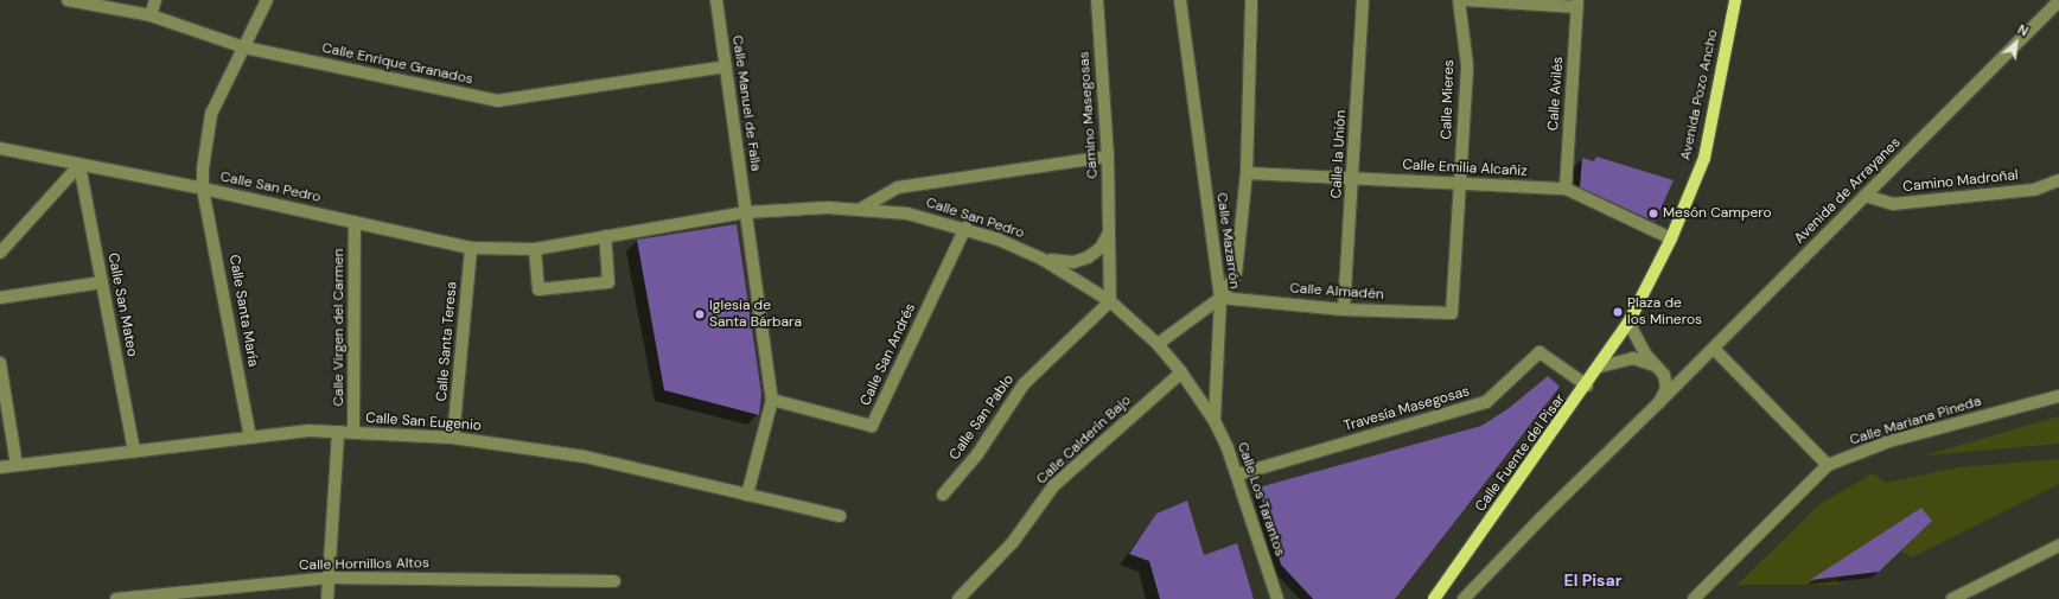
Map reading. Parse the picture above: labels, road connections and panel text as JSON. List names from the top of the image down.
{
  "streets": {
    "main road": ["Avenida Pozo Ancho", "Calle Fuente del Pisar"],
    "street": [
      "Calle Enrique Granados",
      "Calle Avilés",
      "Calle Mieres",
      "Calle Manuel de Falla",
      "Camino Masegosas",
      "Calle la Unión",
      "Calle Emilia Alcañiz",
      "Camino Madroñal",
      "Calle San Pedro",
      "Avenida de Arrayanes",
      "Calle Mazarrón",
      "Calle Almadén",
      "Calle San Mateo",
      "Calle Santa María",
      "Calle Virgen del Carmen",
      "Calle Santa Teresa",
      "Calle San Andrés",
      "Travesía Masegosas",
      "Calle San Pablo",
      "Calle Mariana Pineda",
      "Calle San Eugenio",
      "Calle Calderín Bajo",
      "Calle Los Tarantos",
      "Calle Hornillos Altos"
    ]
  },
  "crossings": [
    ["Calle Enrique Granados", "Calle Manuel de Falla"],
    ["Calle Enrique Granados", "Calle Santa María"],
    ["Calle Avilés", "Calle Emilia Alcañiz"],
    ["Avenida Pozo Ancho", "Calle Emilia Alcañiz"],
    ["Avenida Pozo Ancho", "Calle Fuente del Pisar"],
    ["Calle Mieres", "Calle Emilia Alcañiz"],
    ["Calle Mieres", "Calle Almadén"],
    ["Calle Manuel de Falla", "Calle San Pedro"],
    ["Calle Manuel de Falla", "Calle San Andrés"],
    ["Camino Masegosas", "Calle San Pedro"],
    ["Camino Masegosas", "Calle San Pablo"],
    ["Calle la Unión", "Calle Emilia Alcañiz"],
    ["Calle la Unión", "Calle Almadén"],
    ["Calle Emilia Alcañiz", "Calle Mazarrón"],
    ["Camino Madroñal", "Avenida de Arrayanes"],
    ["Calle San Pedro", "Calle San Mateo"],
    ["Calle San Pedro", "Calle Santa María"],
    ["Calle San Pedro", "Calle Virgen del Carmen"],
    ["Calle San Pedro", "Calle Santa Teresa"],
    ["Calle San Pedro", "Calle San Andrés"],
    ["Calle San Pedro", "Calle San Pablo"],
    ["Calle San Pedro", "Calle Calderín Bajo"],
    ["Calle San Pedro", "Calle Los Tarantos"],
    ["Calle Mazarrón", "Calle Almadén"],
    ["Calle Mazarrón", "Calle Los Tarantos"],
    ["Calle Almadén", "Calle Los Tarantos"],
    ["Calle San Mateo", "Calle San Eugenio"],
    ["Calle Santa María", "Calle San Eugenio"],
    ["Calle Virgen del Carmen", "Calle San Eugenio"],
    ["Calle Santa Teresa", "Calle San Eugenio"],
    ["Travesía Masegosas", "Calle Fuente del Pisar"],
    ["Travesía Masegosas", "Calle Los Tarantos"],
    ["Calle Calderín Bajo", "Calle Los Tarantos"]
  ],
  "districts": ["El Pisar"],
  "places": ["Mesón Campero", "Plaza de los Mineros", "Iglesia de Santa Bárbara"],
  "north": "top right"
}
